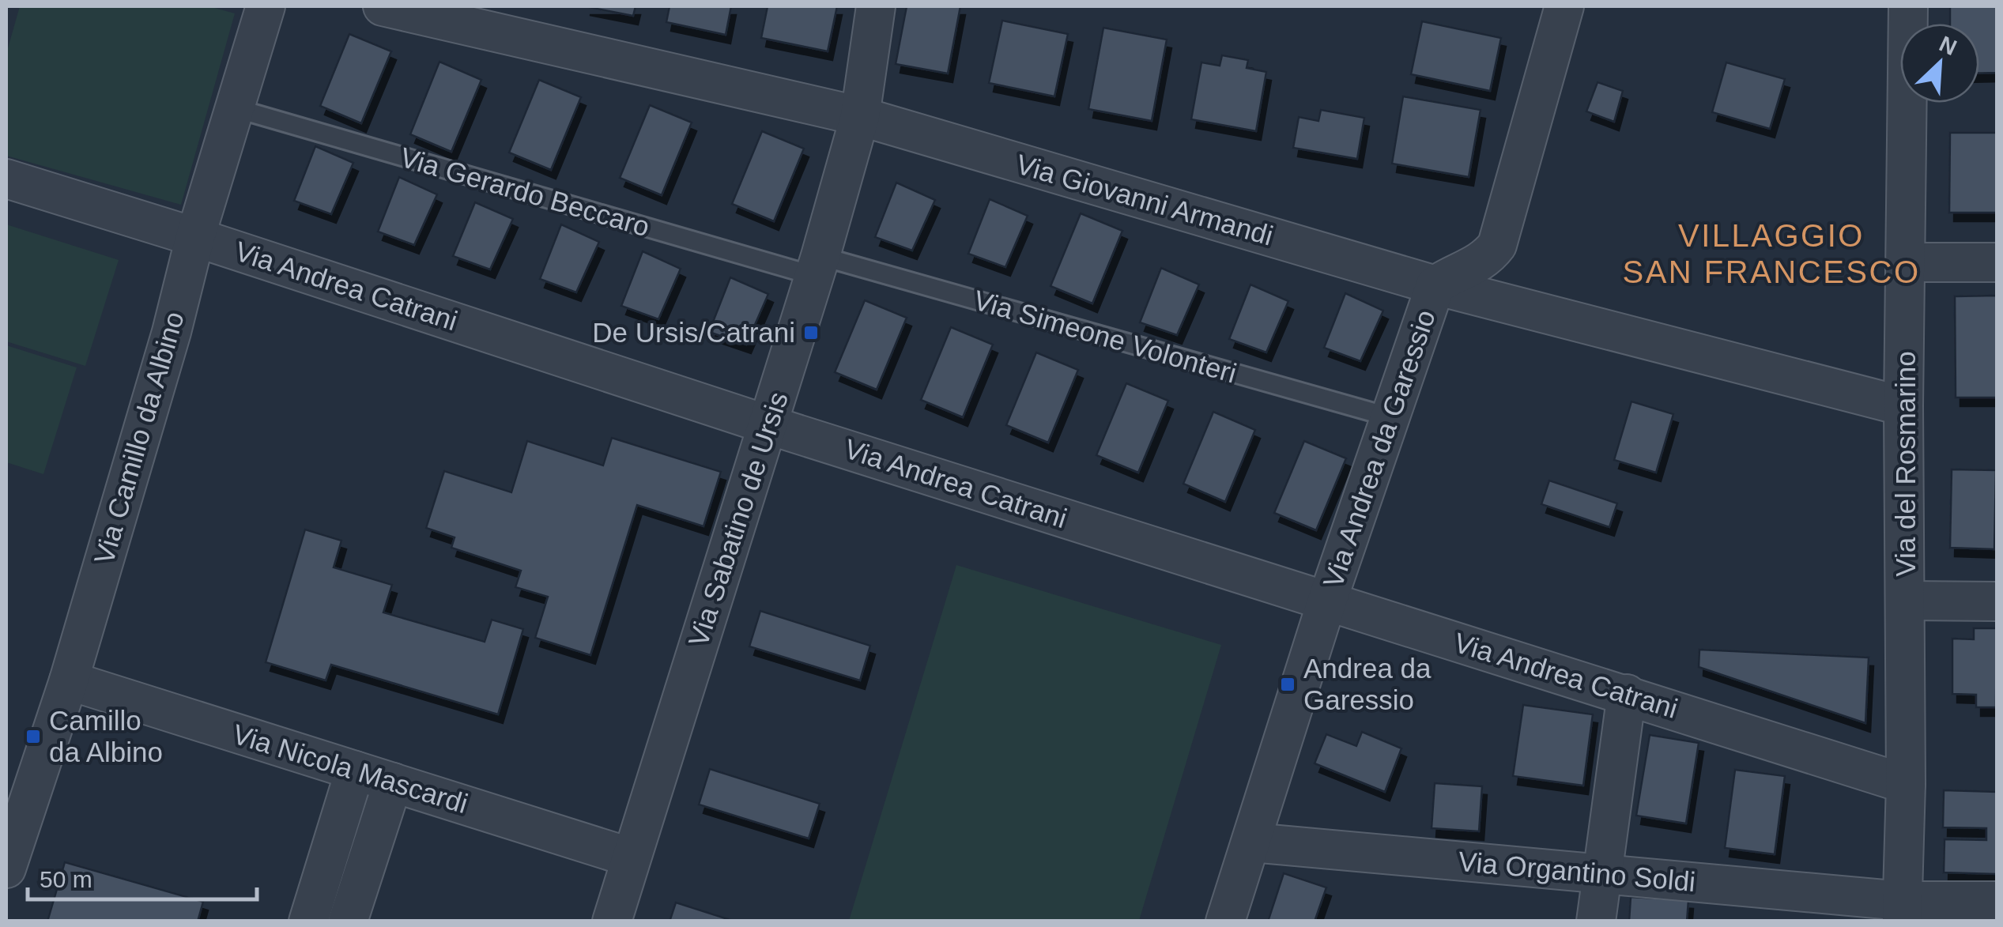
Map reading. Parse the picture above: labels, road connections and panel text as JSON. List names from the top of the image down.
{
  "streets": {
    "street": [
      "Via Giovanni Armandi",
      "Via Andrea Catrani",
      "Via Camillo da Albino",
      "Via Andrea da Garessio",
      "Via del Rosmarino",
      "Via Sabatino de Ursis",
      "Via Nicola Mascardi",
      "Via Organtino Soldi"
    ],
    "lane": ["Via Gerardo Beccaro", "Via Simeone Volonteri"]
  },
  "crossings": [
    ["Via Gerardo Beccaro", "Via Simeone Volonteri"],
    ["Via Gerardo Beccaro", "Via Camillo da Albino"],
    ["Via Gerardo Beccaro", "Via Sabatino de Ursis"],
    ["Via Giovanni Armandi", "Via Andrea da Garessio"],
    ["Via Giovanni Armandi", "Via del Rosmarino"],
    ["Via Giovanni Armandi", "Via Sabatino de Ursis"],
    ["Via Andrea Catrani", "Via Camillo da Albino"],
    ["Via Andrea Catrani", "Via Andrea da Garessio"],
    ["Via Andrea Catrani", "Via del Rosmarino"],
    ["Via Andrea Catrani", "Via Sabatino de Ursis"],
    ["Via Simeone Volonteri", "Via Andrea da Garessio"],
    ["Via Simeone Volonteri", "Via Sabatino de Ursis"],
    ["Via Camillo da Albino", "Via Nicola Mascardi"],
    ["Via Andrea da Garessio", "Via Organtino Soldi"],
    ["Via del Rosmarino", "Via Organtino Soldi"],
    ["Via Sabatino de Ursis", "Via Nicola Mascardi"]
  ],
  "districts": ["VILLAGGIO SAN FRANCESCO"],
  "places": {
    "transit": ["De Ursis/Catrani", "Andrea da Garessio", "Camillo da Albino"]
  },
  "scale_bar": "50 m",
  "north": "top right"
}
